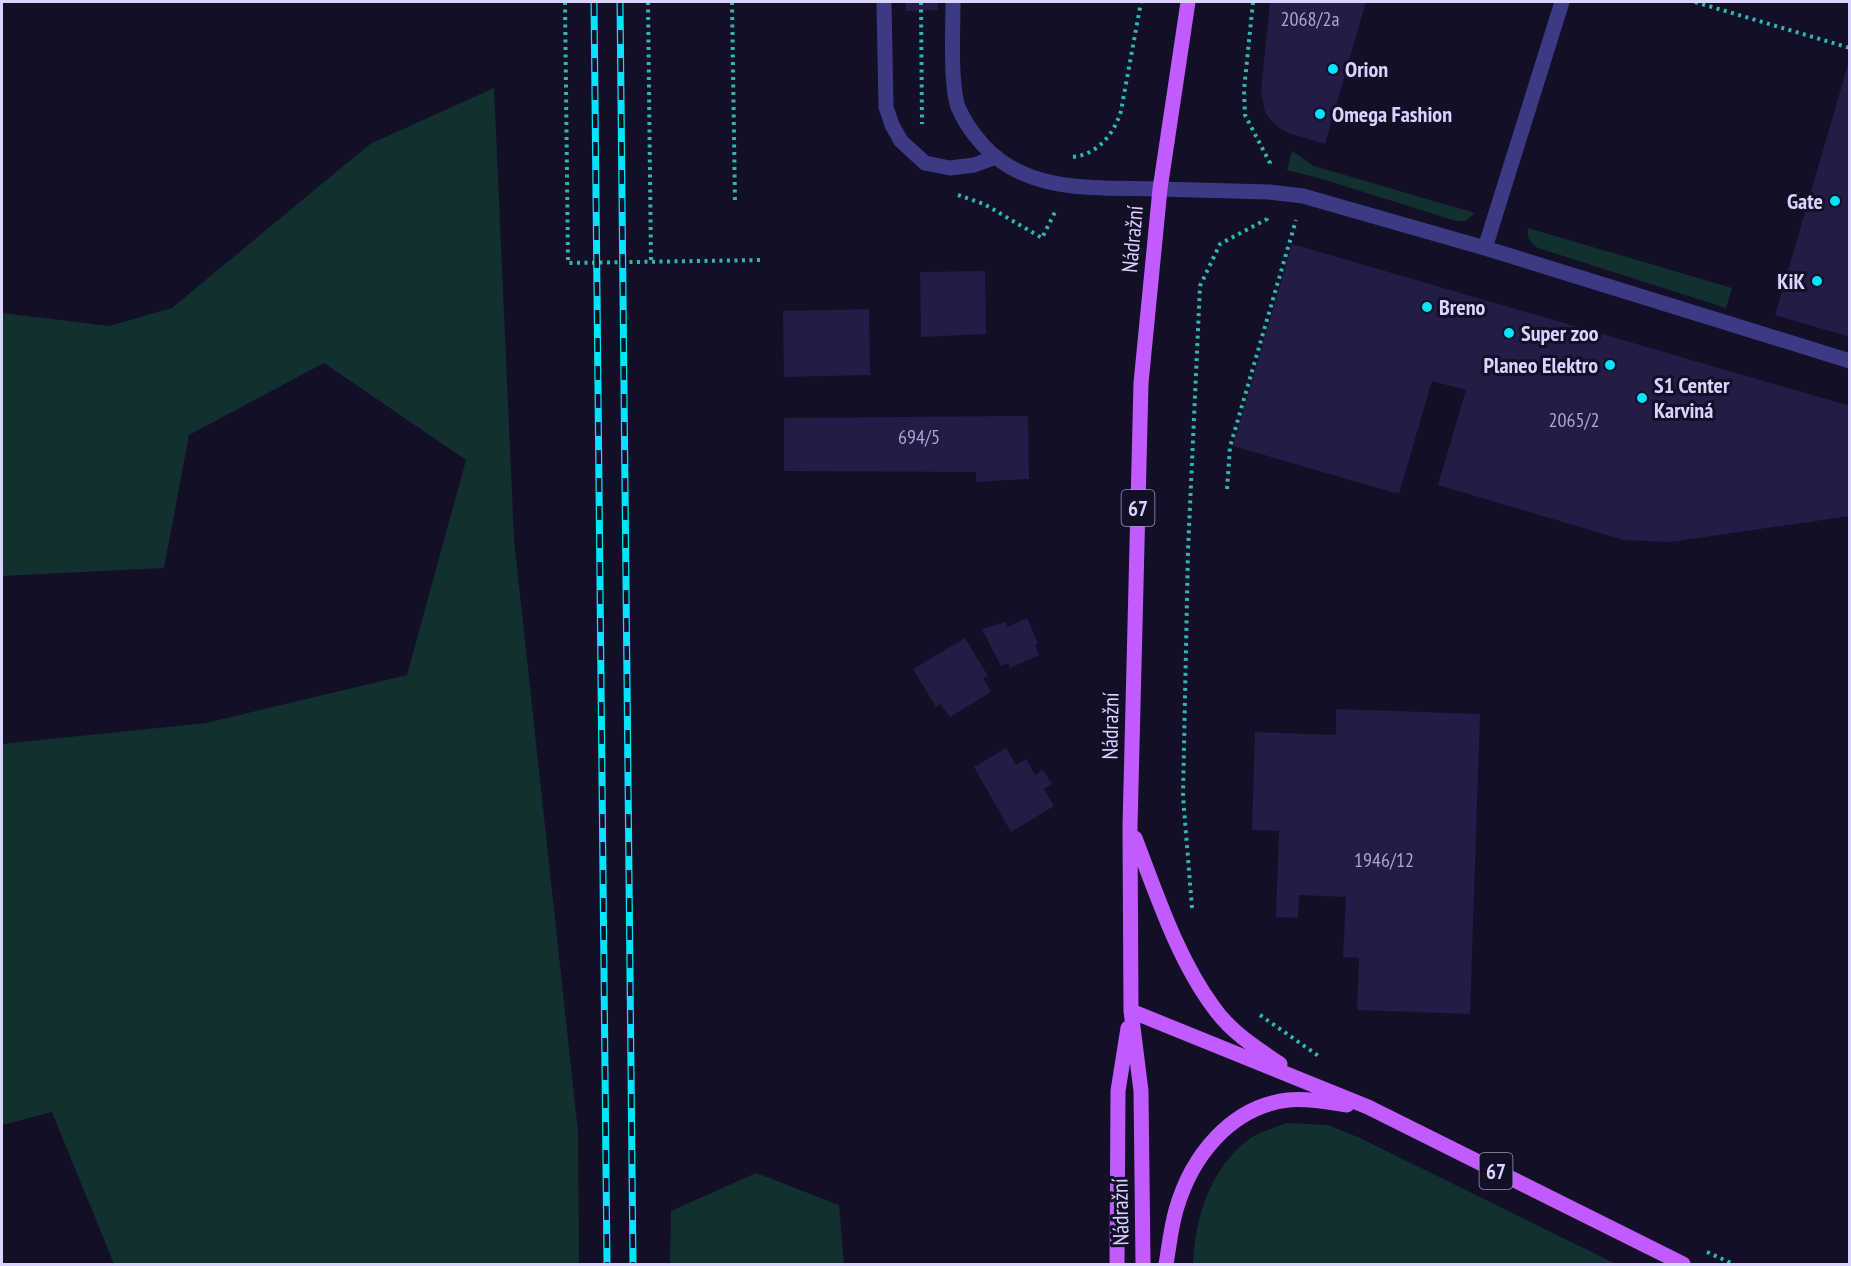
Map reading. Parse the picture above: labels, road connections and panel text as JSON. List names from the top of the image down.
{
  "streets": {
    "main road": ["Nádražní", "67"]
  },
  "crossings": [
    ["Nádražní", "67"]
  ],
  "places": [
    "Orion",
    "Omega Fashion",
    "Gate",
    "KiK",
    "Breno",
    "Super zoo",
    "Planeo Elektro",
    "S1 Center Karviná"
  ],
  "house_numbers": [
    "2068/2a",
    "2065/2",
    "694/5",
    "1946/12"
  ]
}
